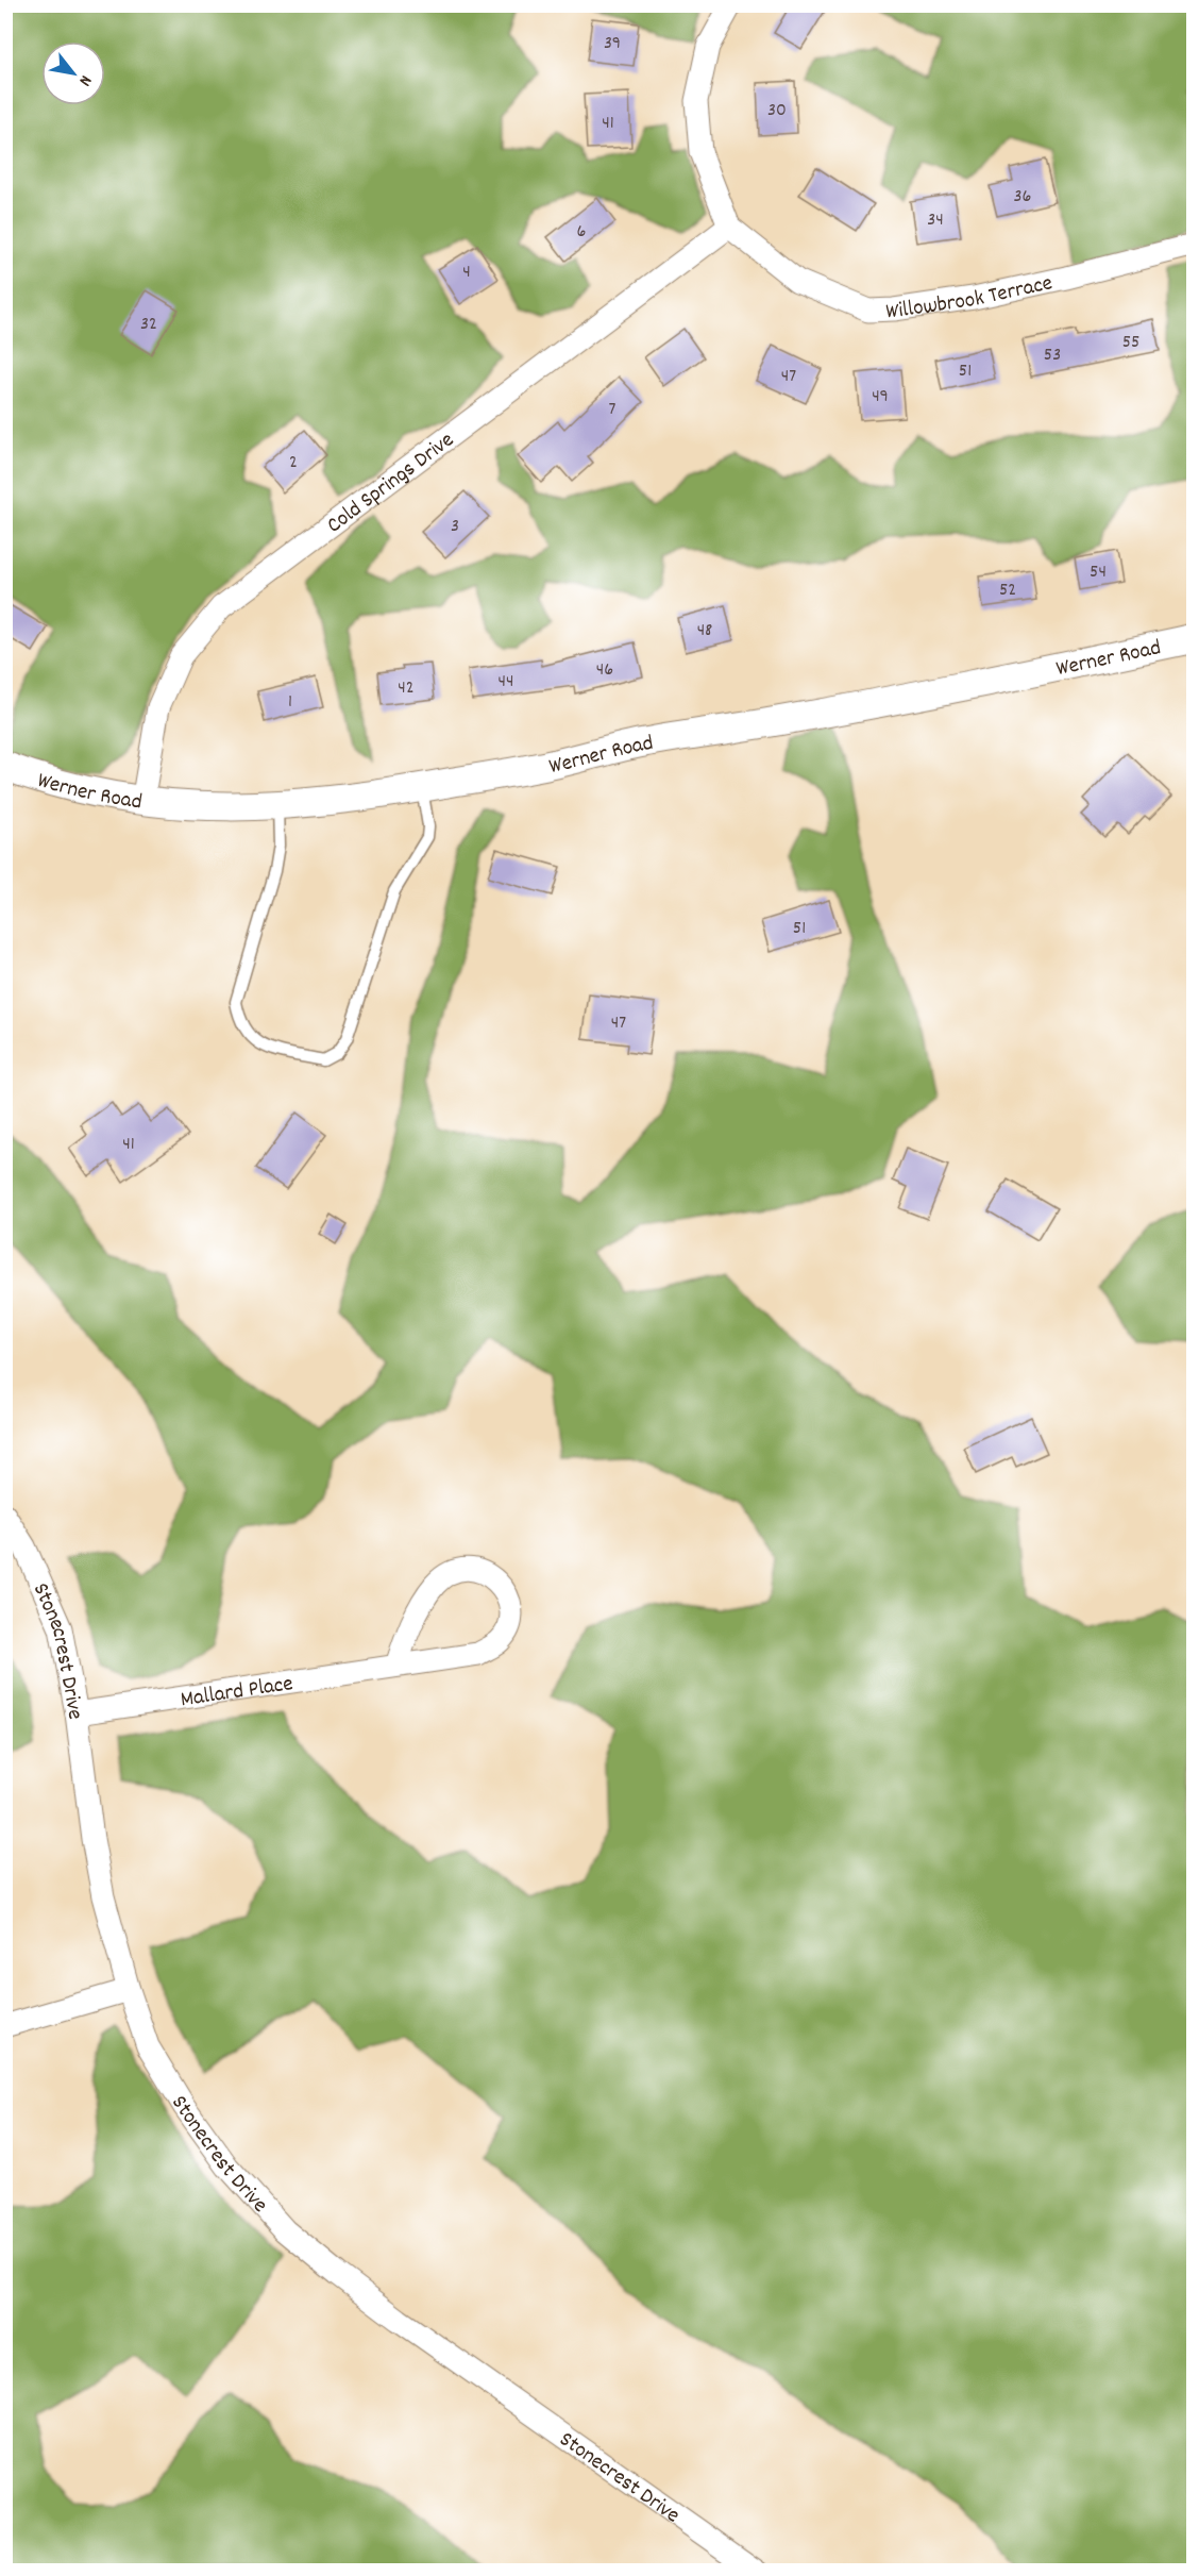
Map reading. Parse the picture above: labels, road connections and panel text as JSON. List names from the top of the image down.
{
  "streets": {
    "street": [
      "Willowbrook Terrace",
      "Cold Springs Drive",
      "Werner Road",
      "Stonecrest Drive",
      "Mallard Place"
    ]
  },
  "crossings": [
    ["Willowbrook Terrace", "Cold Springs Drive"],
    ["Cold Springs Drive", "Werner Road"],
    ["Stonecrest Drive", "Mallard Place"]
  ],
  "house_numbers": [
    "39",
    "30",
    "41",
    "36",
    "34",
    "6",
    "4",
    "32",
    "55",
    "53",
    "51",
    "47",
    "49",
    "7",
    "2",
    "3",
    "54",
    "52",
    "48",
    "46",
    "44",
    "42",
    "1",
    "51",
    "47",
    "41"
  ],
  "north": "bottom right"
}
